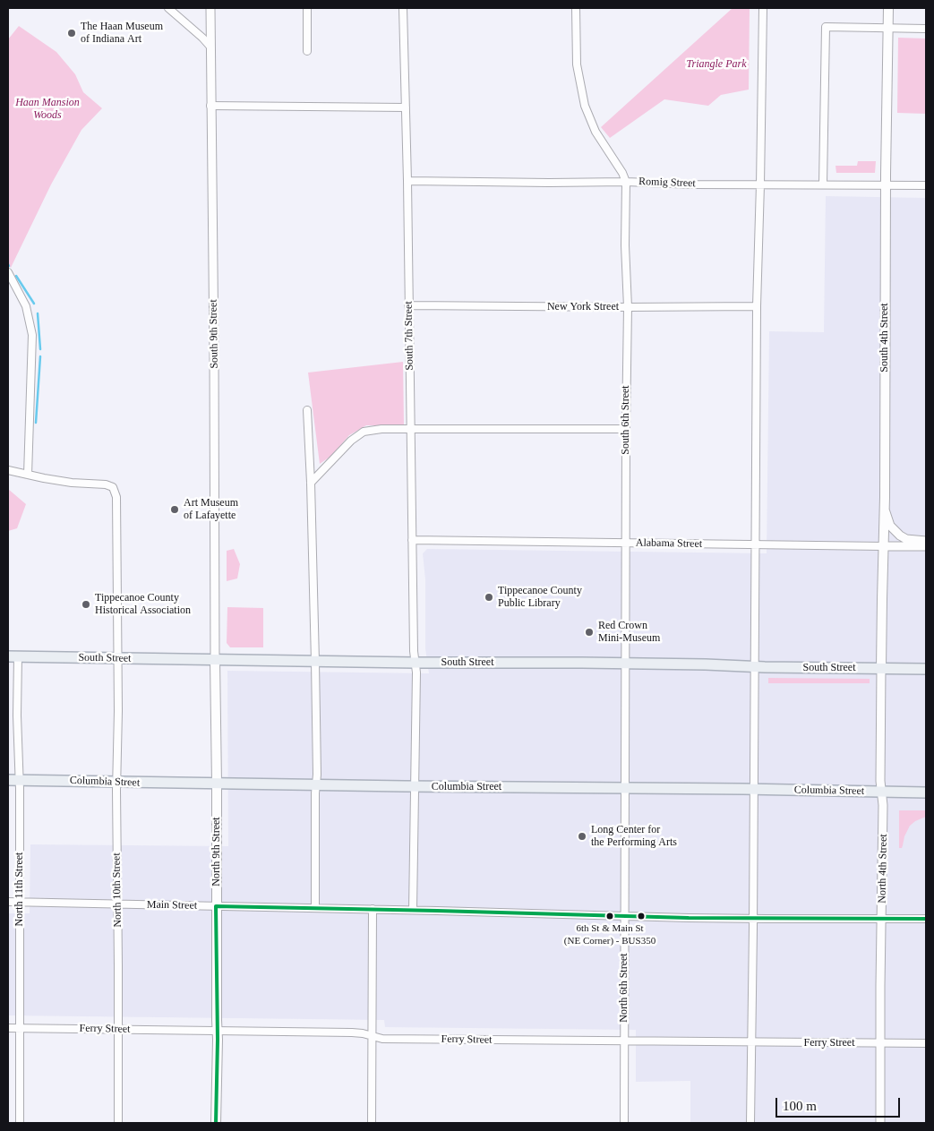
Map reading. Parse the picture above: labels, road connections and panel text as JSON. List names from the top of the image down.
{
  "streets": {
    "main road": [
      "South 4th Street",
      "South Street",
      "Columbia Street",
      "North 9th Street"
    ],
    "street": [
      "Romig Street",
      "New York Street",
      "South 9th Street",
      "South 7th Street",
      "South 6th Street",
      "Alabama Street",
      "North 4th Street",
      "North 11th Street",
      "North 10th Street",
      "Main Street",
      "North 6th Street",
      "Ferry Street"
    ]
  },
  "crossings": [
    ["Romig Street", "South 7th Street"],
    ["Romig Street", "South 4th Street"],
    ["Romig Street", "South 6th Street"],
    ["New York Street", "South 7th Street"],
    ["New York Street", "South 6th Street"],
    ["South 9th Street", "South Street"],
    ["South 9th Street", "North 9th Street"],
    ["South 7th Street", "Alabama Street"],
    ["South 7th Street", "South Street"],
    ["South 7th Street", "Columbia Street"],
    ["South 7th Street", "Main Street"],
    ["South 4th Street", "Alabama Street"],
    ["South 4th Street", "South Street"],
    ["South 4th Street", "North 4th Street"],
    ["South 6th Street", "Alabama Street"],
    ["South 6th Street", "South Street"],
    ["South 6th Street", "North 6th Street"],
    ["South Street", "North 9th Street"],
    ["South Street", "North 4th Street"],
    ["South Street", "North 11th Street"],
    ["South Street", "North 10th Street"],
    ["South Street", "North 6th Street"],
    ["Columbia Street", "North 9th Street"],
    ["Columbia Street", "North 4th Street"],
    ["Columbia Street", "North 11th Street"],
    ["Columbia Street", "North 10th Street"],
    ["Columbia Street", "North 6th Street"],
    ["North 9th Street", "Main Street"],
    ["North 9th Street", "Ferry Street"],
    ["North 4th Street", "Main Street"],
    ["North 4th Street", "Ferry Street"],
    ["North 11th Street", "Main Street"],
    ["North 11th Street", "Ferry Street"],
    ["North 10th Street", "Main Street"],
    ["North 10th Street", "Ferry Street"],
    ["Main Street", "North 6th Street"],
    ["North 6th Street", "Ferry Street"]
  ],
  "parks": ["Triangle Park", "Haan Mansion Woods"],
  "places": [
    "The Haan Museum of Indiana Art",
    "Art Museum of Lafayette",
    "Tippecanoe County Public Library",
    "Tippecanoe County Historical Association",
    "Red Crown Mini-Museum",
    "Long Center for the Performing Arts",
    "6th St & Main St (NE Corner) - BUS350"
  ],
  "scale_bar": "100 m"
}
